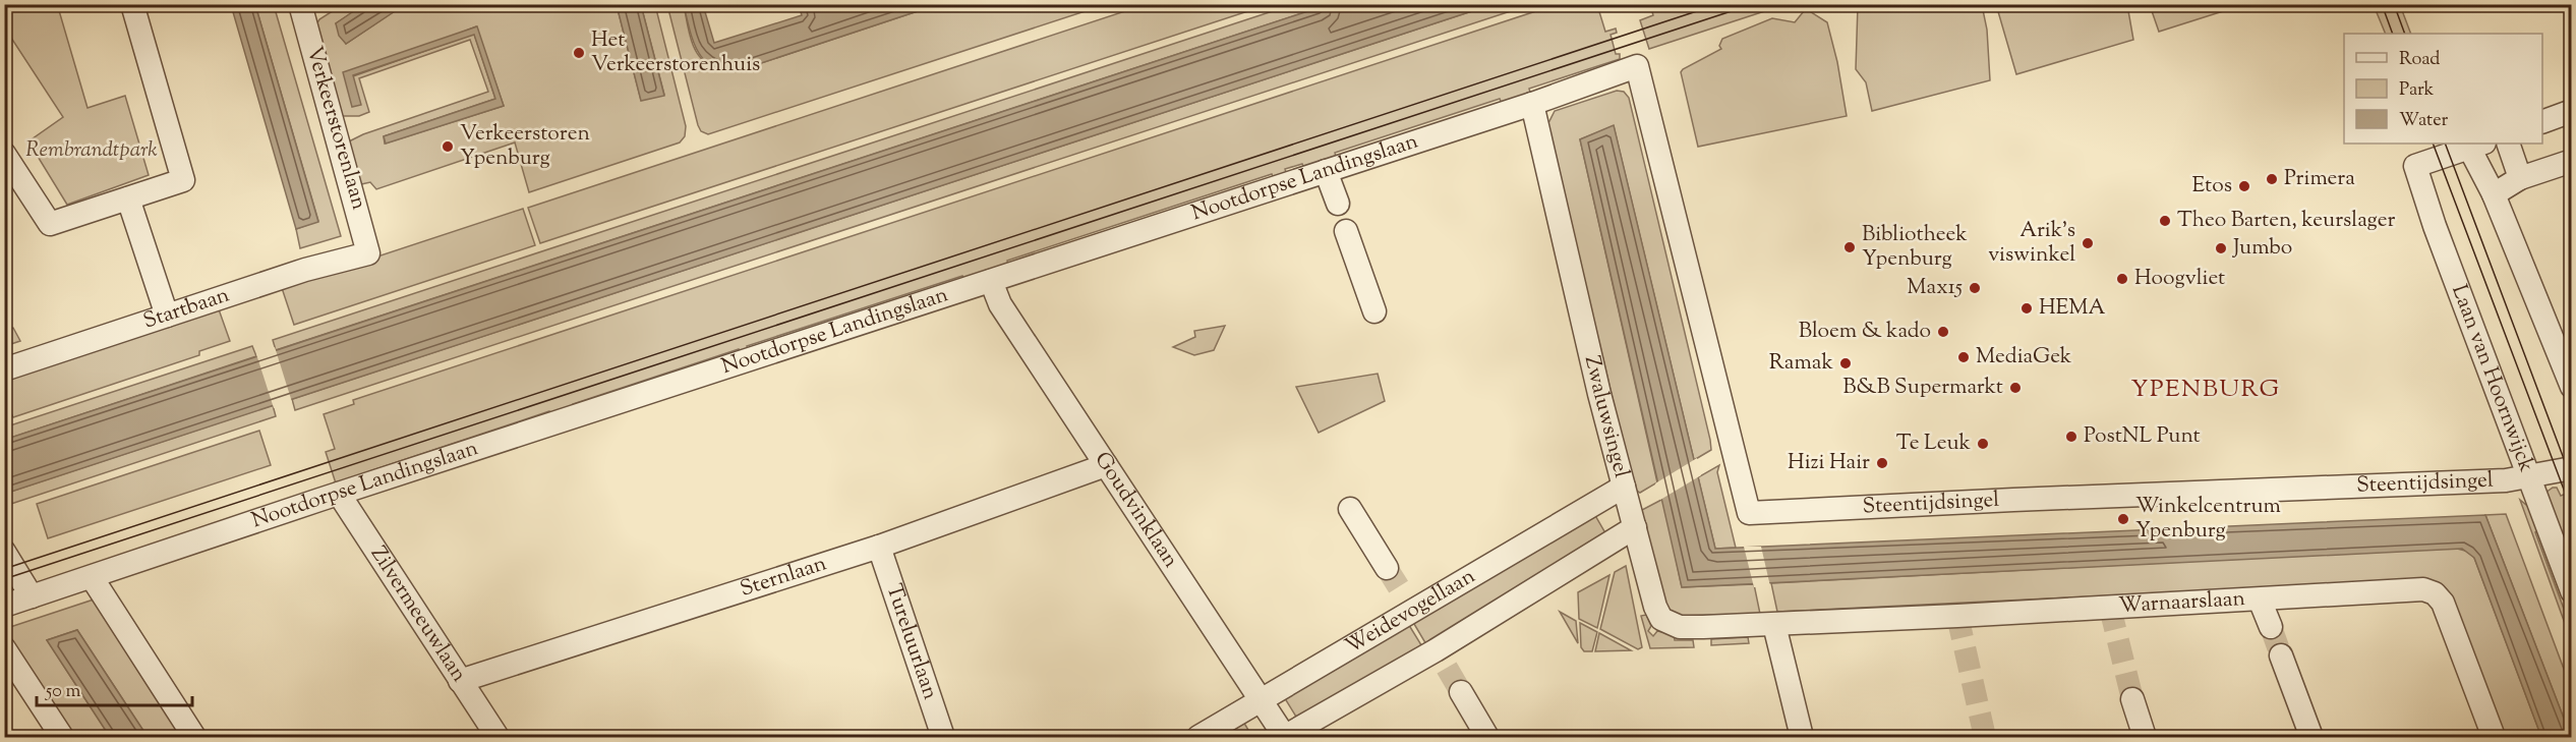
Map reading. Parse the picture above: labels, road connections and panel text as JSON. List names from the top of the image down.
{
  "streets": {
    "street": [
      "Verkeerstorenlaan",
      "Nootdorpse Landingslaan",
      "Startbaan",
      "Laan van Hoornwijck",
      "Zwaluwsingel",
      "Steentijdsingel",
      "Goudvinklaan",
      "Sternlaan",
      "Warnaarslaan",
      "Weidevogellaan",
      "Zilvermeeuwlaan",
      "Tureluurlaan"
    ]
  },
  "crossings": [
    ["Verkeerstorenlaan", "Startbaan"],
    ["Nootdorpse Landingslaan", "Zwaluwsingel"],
    ["Nootdorpse Landingslaan", "Steentijdsingel"],
    ["Nootdorpse Landingslaan", "Goudvinklaan"],
    ["Nootdorpse Landingslaan", "Zilvermeeuwlaan"],
    ["Laan van Hoornwijck", "Steentijdsingel"],
    ["Zwaluwsingel", "Warnaarslaan"],
    ["Zwaluwsingel", "Weidevogellaan"],
    ["Goudvinklaan", "Sternlaan"],
    ["Goudvinklaan", "Weidevogellaan"],
    ["Sternlaan", "Zilvermeeuwlaan"],
    ["Sternlaan", "Tureluurlaan"]
  ],
  "districts": ["YPENBURG"],
  "parks": ["Rembrandtpark"],
  "places": [
    "Het Verkeerstorenhuis",
    "Verkeerstoren Ypenburg",
    "Primera",
    "Etos",
    "Theo Barten, keurslager",
    "Arik's viswinkel",
    "Bibliotheek Ypenburg",
    "Jumbo",
    "Hoogvliet",
    "Max15",
    "HEMA",
    "Bloem & kado",
    "MediaGek",
    "Ramak",
    "B&B Supermarkt",
    "PostNL Punt",
    "Te Leuk",
    "Hizi Hair",
    "Winkelcentrum Ypenburg"
  ],
  "legend": ["Road", "Park", "Water"],
  "scale_bar": "50 m"
}
